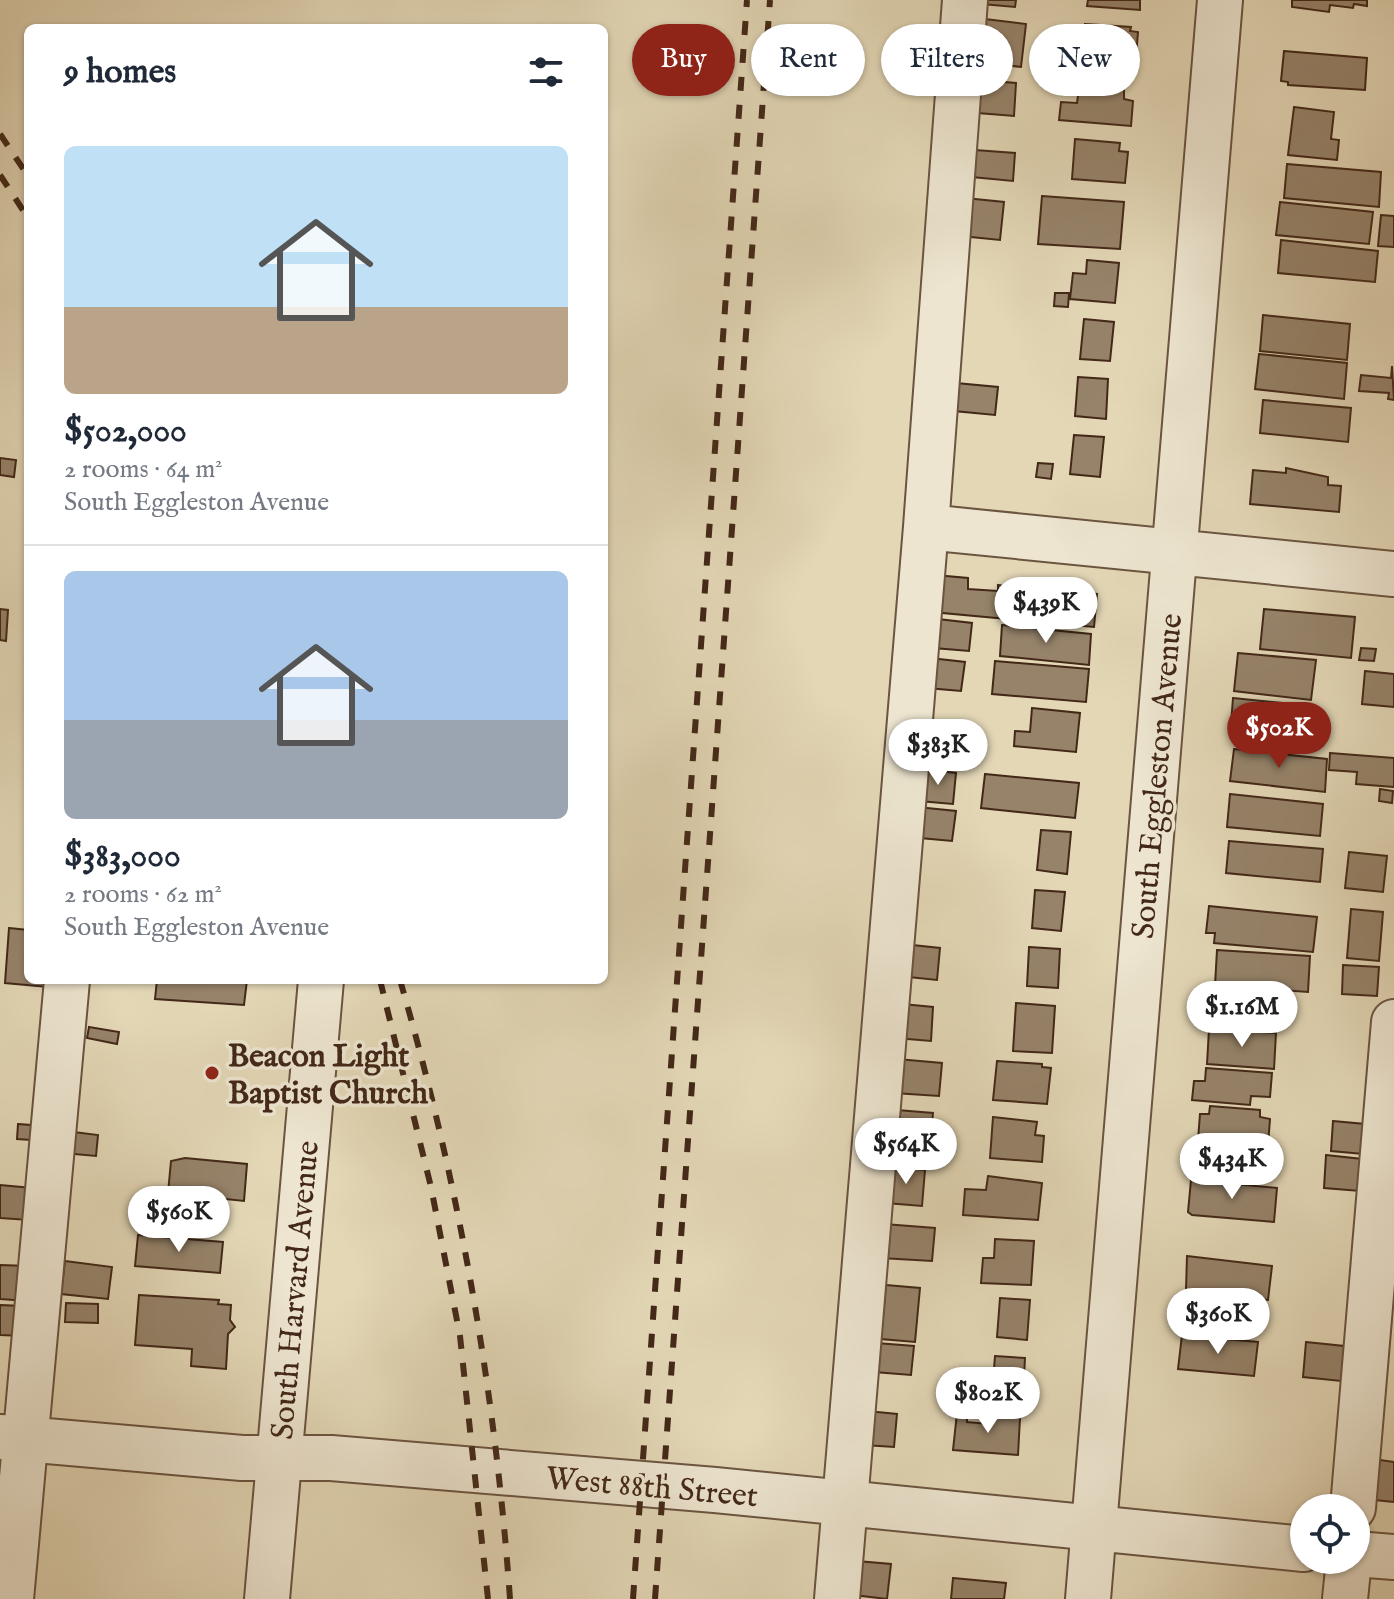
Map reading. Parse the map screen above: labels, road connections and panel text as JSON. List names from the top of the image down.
{
  "streets": {
    "street": ["South Eggleston Avenue", "South Harvard Avenue", "West 88th Street"]
  },
  "crossings": [
    ["South Eggleston Avenue", "West 88th Street"],
    ["South Harvard Avenue", "West 88th Street"]
  ],
  "places": ["Beacon Light Baptist Church"],
  "page": {
    "chip": [
      "Buy",
      "Rent",
      "Filters",
      "New"
    ],
    "heading": "9 homes",
    "list": [
      {
        "name": "$502,000",
        "note": "2 rooms · 64 m² · South Eggleston Avenue"
      },
      {
        "name": "$383,000",
        "note": "2 rooms · 62 m² · South Eggleston Avenue"
      }
    ],
    "price": [
      "$439K",
      "$502K",
      "$383K",
      "$1.16M",
      "$564K",
      "$434K",
      "$560K",
      "$360K",
      "$802K"
    ]
  }
}
